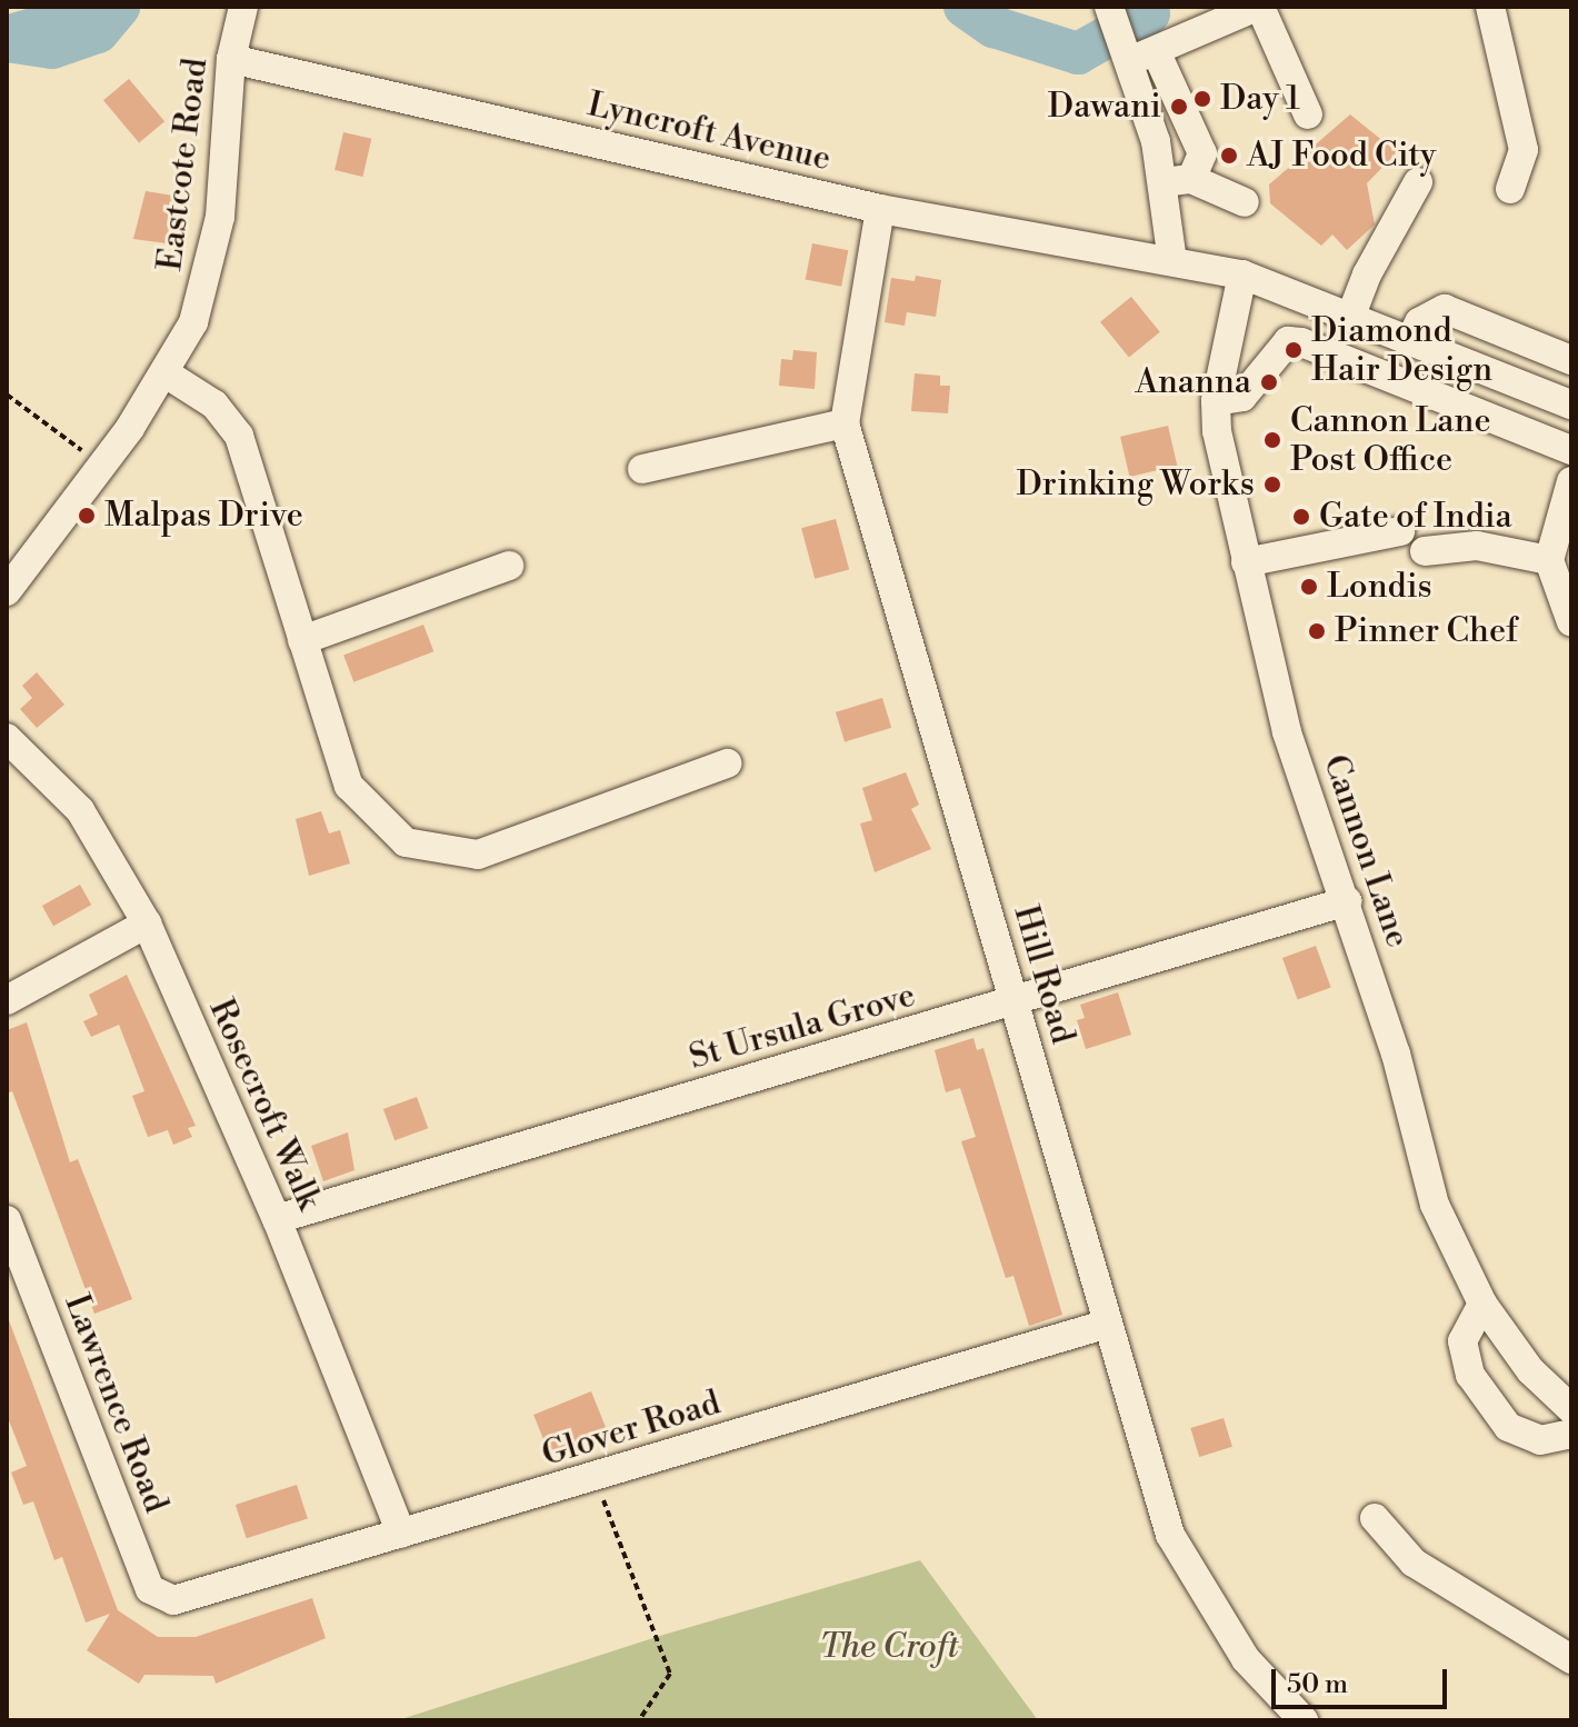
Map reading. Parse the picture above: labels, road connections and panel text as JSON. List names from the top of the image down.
{
  "streets": {
    "street": [
      "Lyncroft Avenue",
      "Eastcote Road",
      "Cannon Lane",
      "Hill Road",
      "St Ursula Grove",
      "Rosecroft Walk",
      "Lawrence Road",
      "Glover Road"
    ]
  },
  "crossings": [
    ["Lyncroft Avenue", "Eastcote Road"],
    ["Lyncroft Avenue", "Cannon Lane"],
    ["Lyncroft Avenue", "Hill Road"],
    ["Cannon Lane", "St Ursula Grove"],
    ["Hill Road", "St Ursula Grove"],
    ["Hill Road", "Glover Road"],
    ["St Ursula Grove", "Rosecroft Walk"],
    ["Rosecroft Walk", "Glover Road"],
    ["Lawrence Road", "Glover Road"]
  ],
  "parks": ["The Croft"],
  "places": [
    "Day 1",
    "Dawani",
    "AJ Food City",
    "Diamond Hair Design",
    "Ananna",
    "Cannon Lane Post Office",
    "Drinking Works",
    "Malpas Drive",
    "Gate of India",
    "Londis",
    "Pinner Chef"
  ],
  "scale_bar": "50 m"
}
